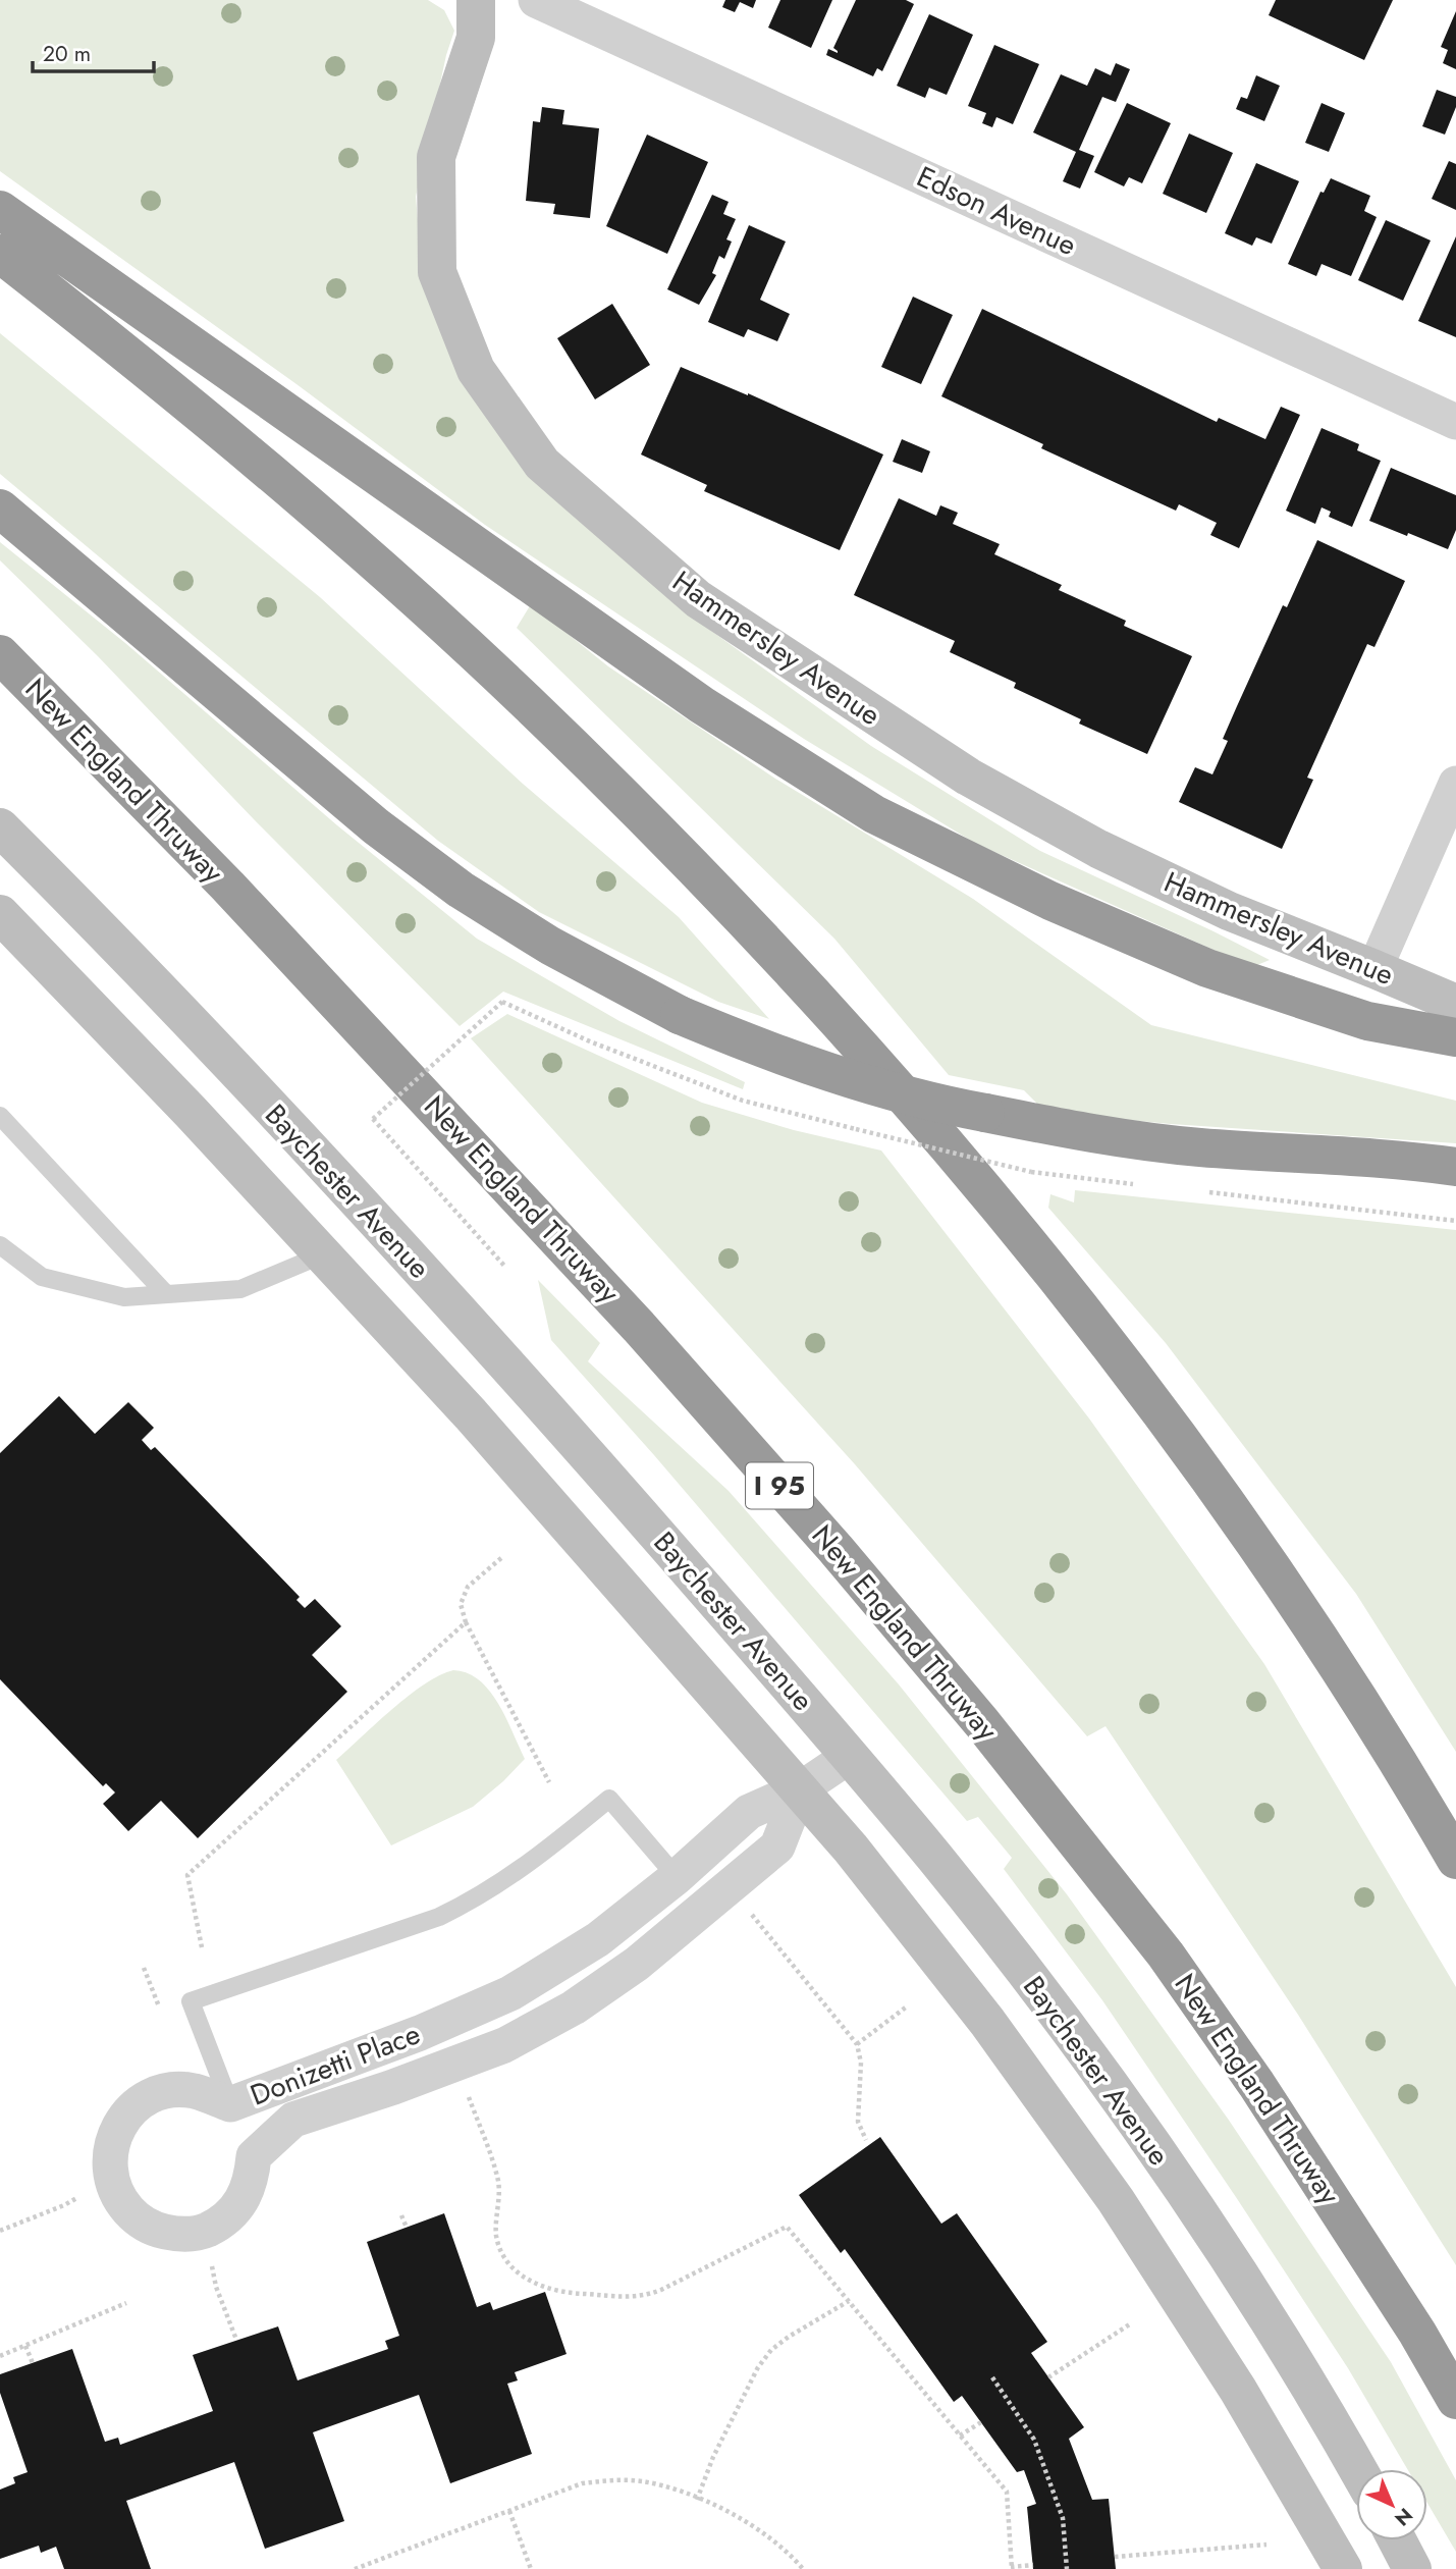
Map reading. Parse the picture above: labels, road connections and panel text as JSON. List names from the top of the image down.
{
  "streets": {
    "highway": ["New England Thruway", "I 95"],
    "main road": ["Hammersley Avenue", "Baychester Avenue"],
    "street": ["Edson Avenue", "Donizetti Place"]
  },
  "crossings": [
    ["Baychester Avenue", "Donizetti Place"]
  ],
  "scale_bar": "20 m",
  "north": "bottom right"
}
